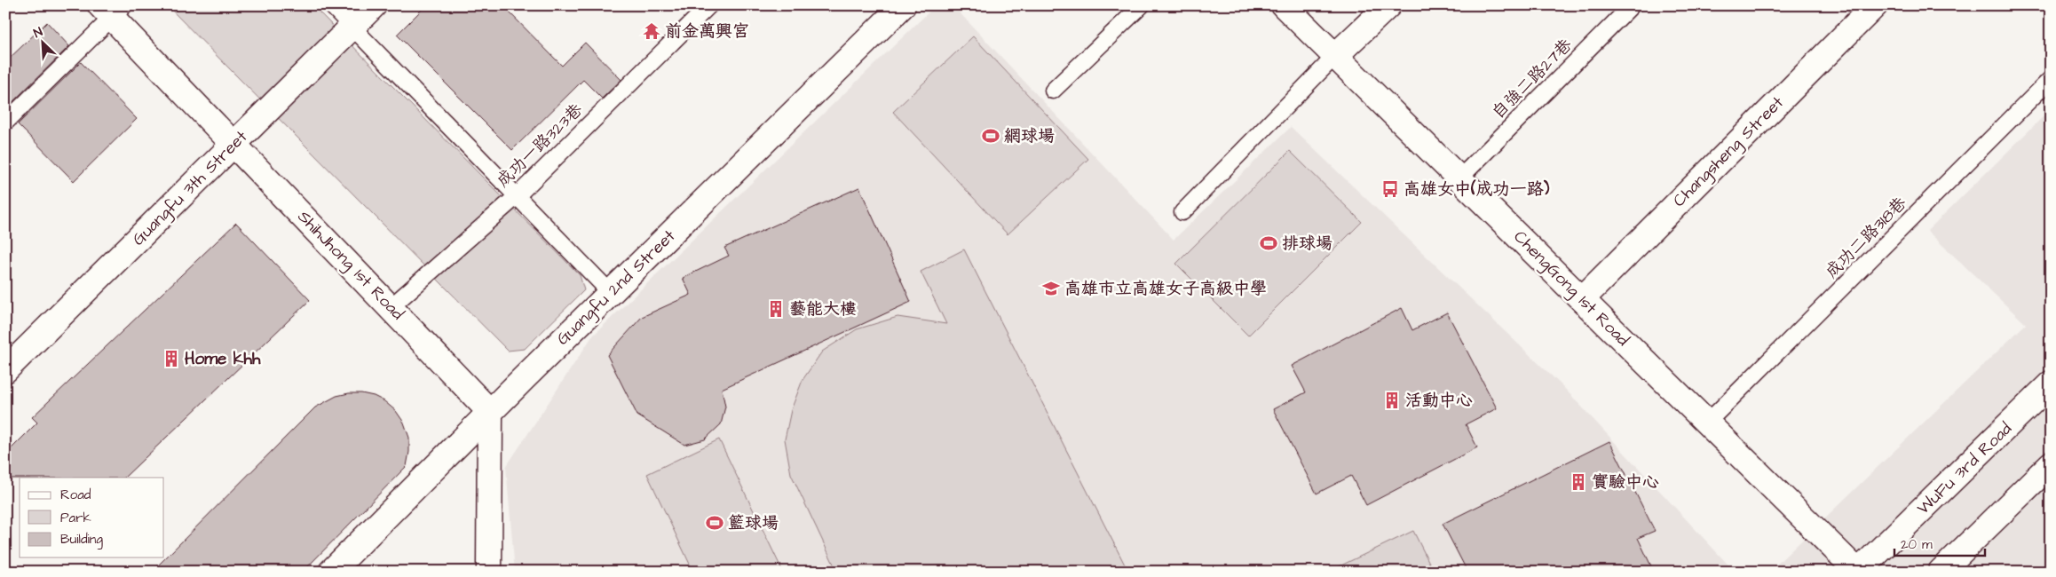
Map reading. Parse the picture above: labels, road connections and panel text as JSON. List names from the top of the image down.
{
  "streets": {
    "street": [
      "Changsheng Street",
      "Guangfu 3th Street",
      "ShihJhong 1st Road",
      "Guangfu 2nd Street",
      "ChengGong 1st Road",
      "WuFu 3rd Road"
    ],
    "lane": ["自強二路27巷", "成功一路323巷", "成功二路318巷"]
  },
  "crossings": [
    ["自強二路27巷", "ChengGong 1st Road"],
    ["成功一路323巷", "ShihJhong 1st Road"],
    ["Changsheng Street", "ChengGong 1st Road"],
    ["Guangfu 3th Street", "ShihJhong 1st Road"],
    ["成功二路318巷", "ChengGong 1st Road"],
    ["ShihJhong 1st Road", "Guangfu 2nd Street"],
    ["ChengGong 1st Road", "WuFu 3rd Road"]
  ],
  "places": {
    "temple": ["前金萬興宮"],
    "sports": ["網球場", "排球場", "籃球場"],
    "bus stop": ["高雄女中(成功一路)"],
    "school or university": ["高雄市立高雄女子高級中學"],
    "building": [
      "藝能大樓",
      "Home khh",
      "活動中心",
      "實驗中心"
    ]
  },
  "legend": ["Road", "Park", "Building"],
  "scale_bar": "20 m",
  "north": "top left"
}
